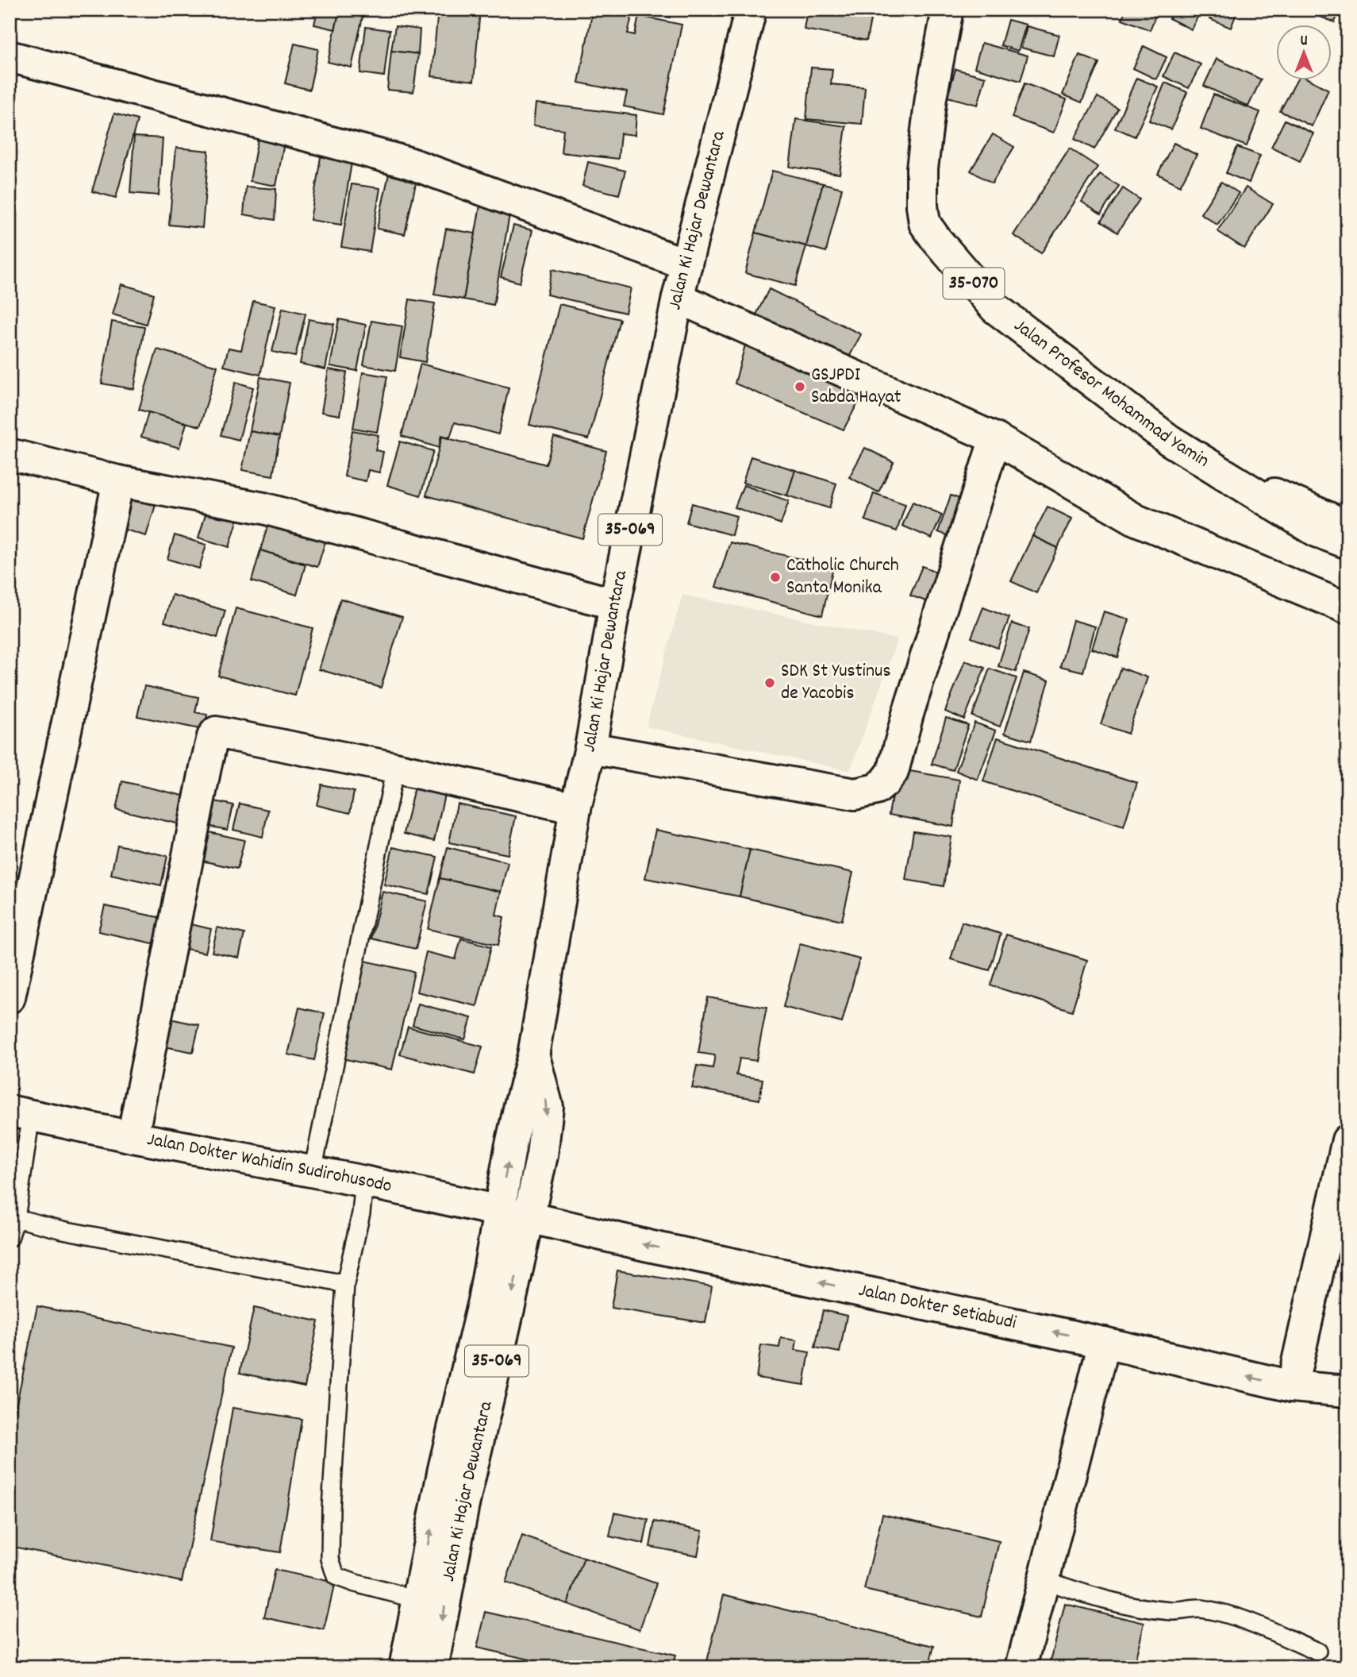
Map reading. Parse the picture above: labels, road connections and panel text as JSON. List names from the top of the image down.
{
  "streets": {
    "street": [
      "Jalan Ki Hajar Dewantara",
      "35-070",
      "Jalan Profesor Mohammad Yamin",
      "35-069",
      "Jalan Dokter Wahidin Sudirohusodo",
      "Jalan Dokter Setiabudi"
    ]
  },
  "crossings": [
    ["Jalan Ki Hajar Dewantara", "Jalan Dokter Wahidin Sudirohusodo"],
    ["Jalan Ki Hajar Dewantara", "Jalan Dokter Setiabudi"],
    ["35-070", "Jalan Profesor Mohammad Yamin"],
    ["Jalan Dokter Wahidin Sudirohusodo", "Jalan Dokter Setiabudi"]
  ],
  "one_way": ["Jalan Dokter Setiabudi"],
  "places": ["GSJPDI Sabda Hayat", "Catholic Church Santa Monika", "SDK St Yustinus de Yacobis"],
  "north": "top"
}
